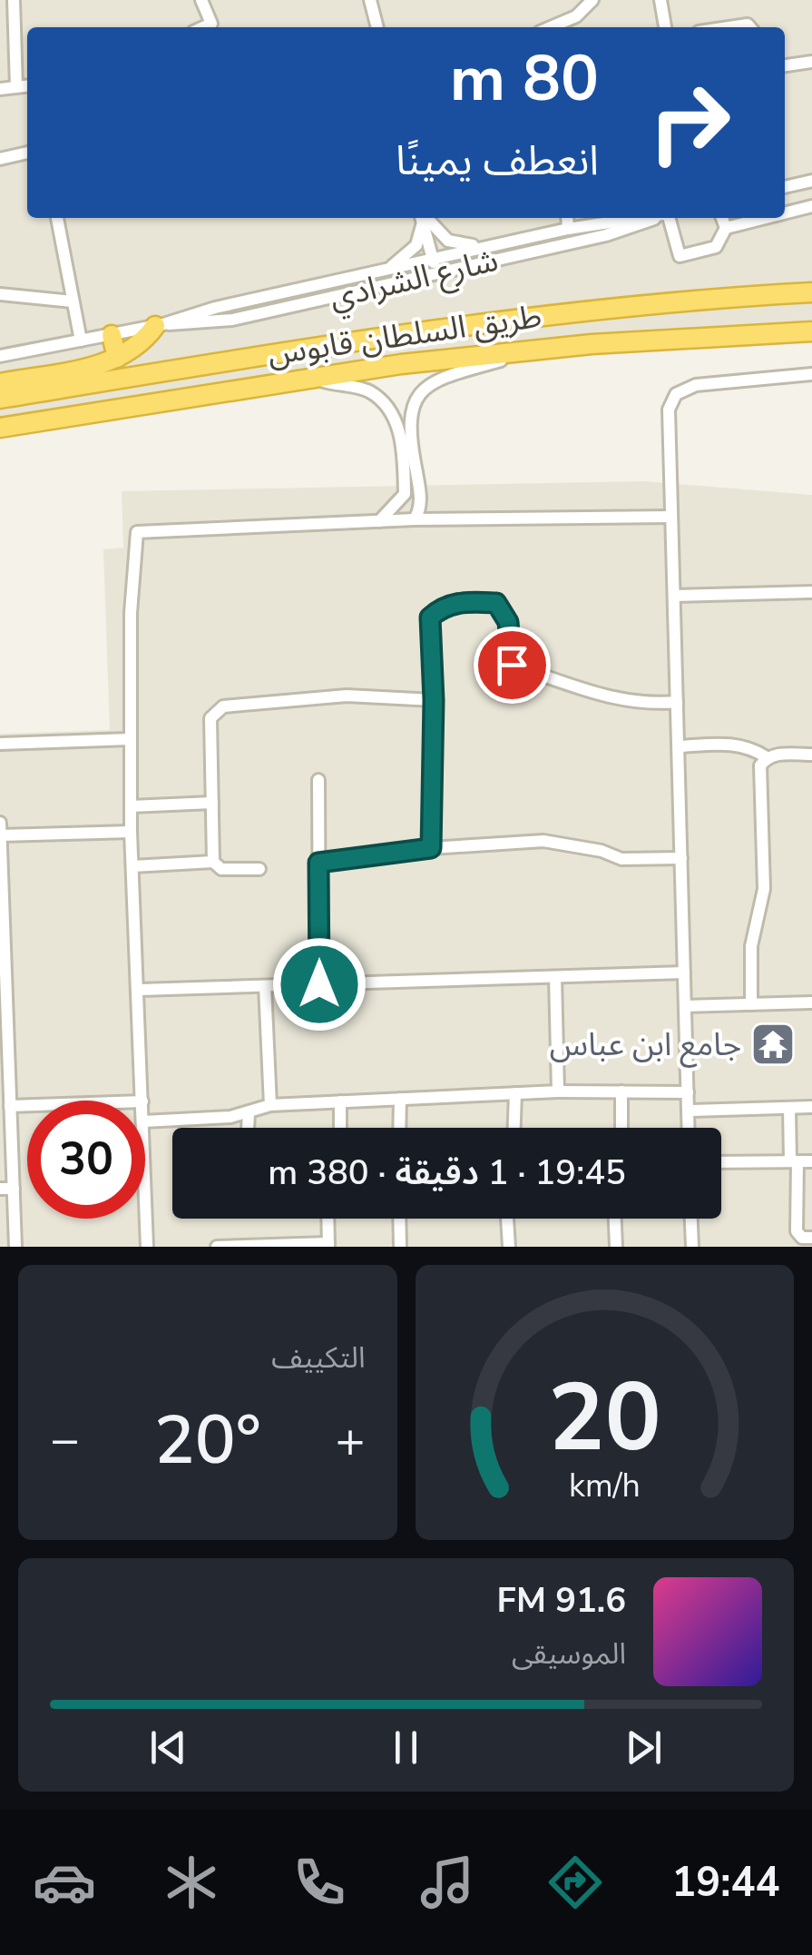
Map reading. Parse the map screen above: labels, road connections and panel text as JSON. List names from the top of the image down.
{
  "streets": {
    "highway": ["طريق السلطان قابوس"],
    "street": ["شارع الشرادي"]
  },
  "places": {
    "temple": ["جامع ابن عباس"]
  },
  "page": {
    "turn": ["80 m", "انعطف يمينًا"],
    "limit": "30",
    "trip": "19:45 · 1 دقيقة · 380 m",
    "tile": "التكييف",
    "heat": ["−", "20°", "+"],
    "song": ["91.6 FM", "الموسيقى"],
    "tabs": "19:44",
    "gauge": ["20", "km/h"]
  }
}
